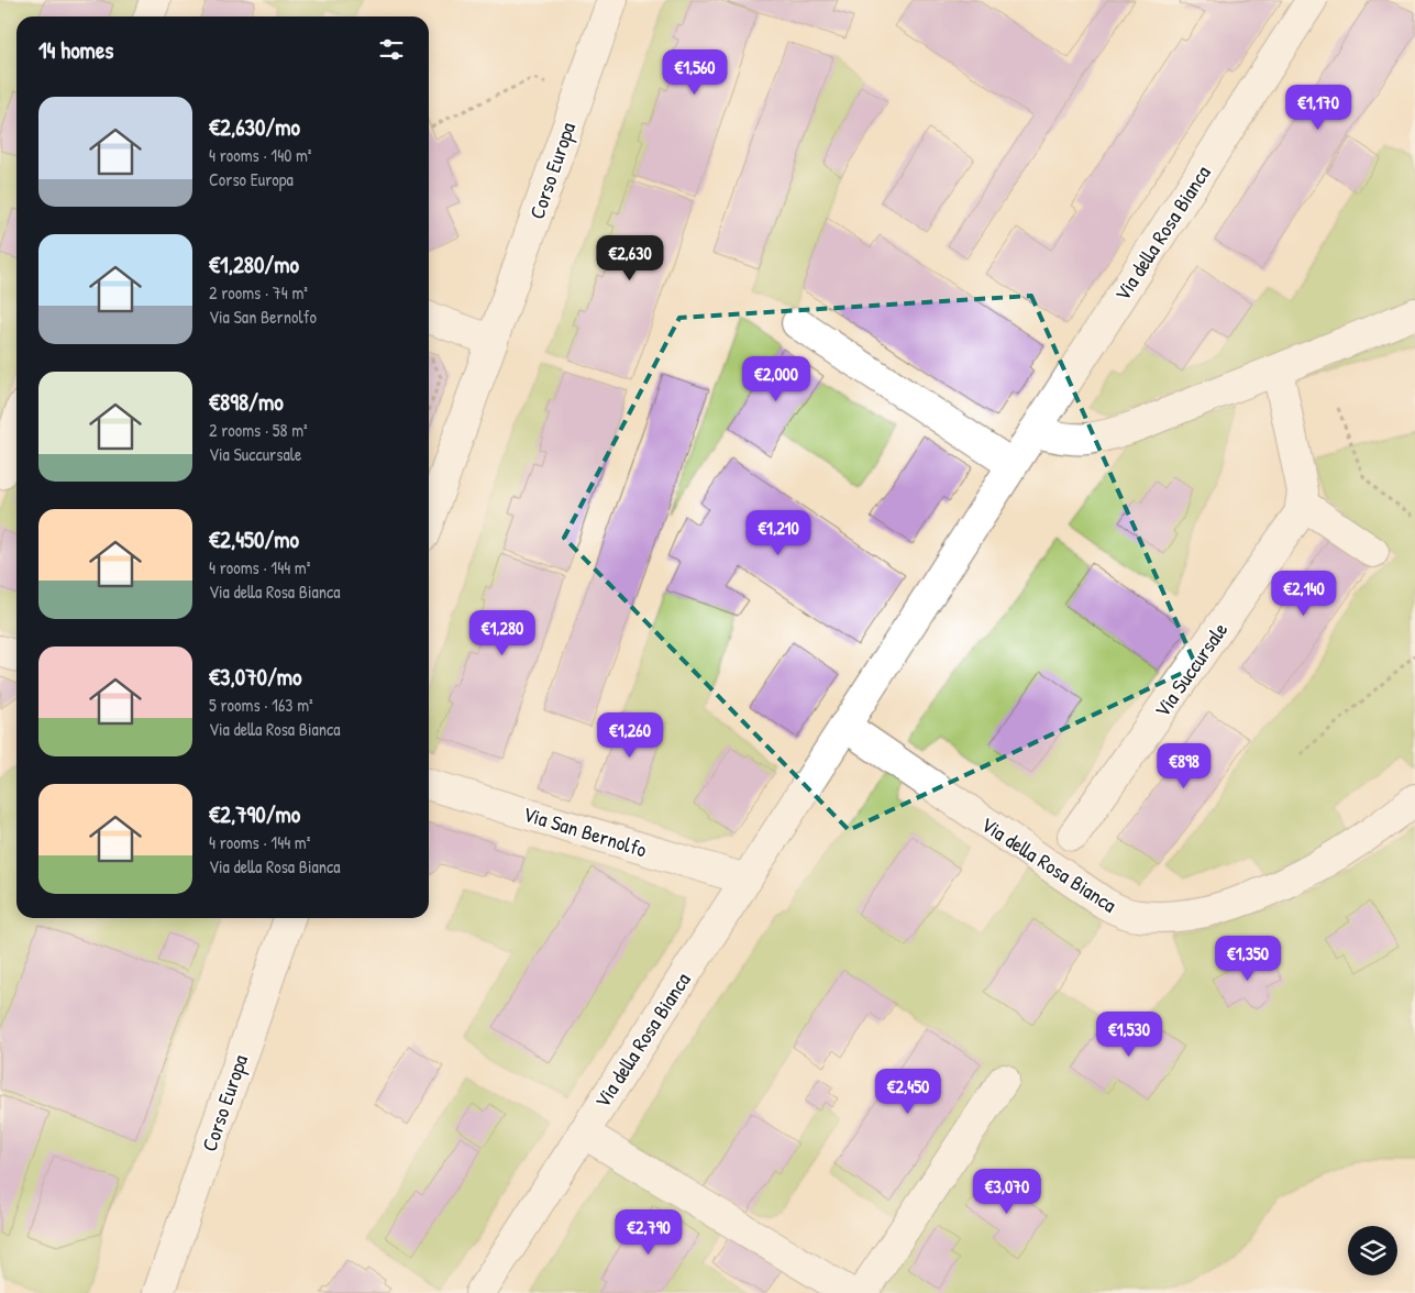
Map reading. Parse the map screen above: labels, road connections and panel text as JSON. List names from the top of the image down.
{
  "streets": {
    "street": [
      "Corso Europa",
      "Via della Rosa Bianca",
      "Via Succursale",
      "Via San Bernolfo"
    ]
  },
  "crossings": [
    ["Via della Rosa Bianca", "Via San Bernolfo"]
  ],
  "page": {
    "heading": "14 homes",
    "price": [
      "€1,560",
      "€1,170",
      "€2,630",
      "€2,000",
      "€1,210",
      "€2,140",
      "€1,280",
      "€1,260",
      "€898",
      "€1,350",
      "€1,530",
      "€2,450",
      "€3,070",
      "€2,790"
    ],
    "list": [
      {
        "name": "€2,630/mo",
        "note": "4 rooms · 140 m² · Corso Europa"
      },
      {
        "name": "€1,280/mo",
        "note": "2 rooms · 74 m² · Via San Bernolfo"
      },
      {
        "name": "€898/mo",
        "note": "2 rooms · 58 m² · Via Succursale"
      },
      {
        "name": "€2,450/mo",
        "note": "4 rooms · 144 m² · Via della Rosa Bianca"
      },
      {
        "name": "€3,070/mo",
        "note": "5 rooms · 163 m² · Via della Rosa Bianca"
      },
      {
        "name": "€2,790/mo",
        "note": "4 rooms · 144 m² · Via della Rosa Bianca"
      }
    ]
  }
}
